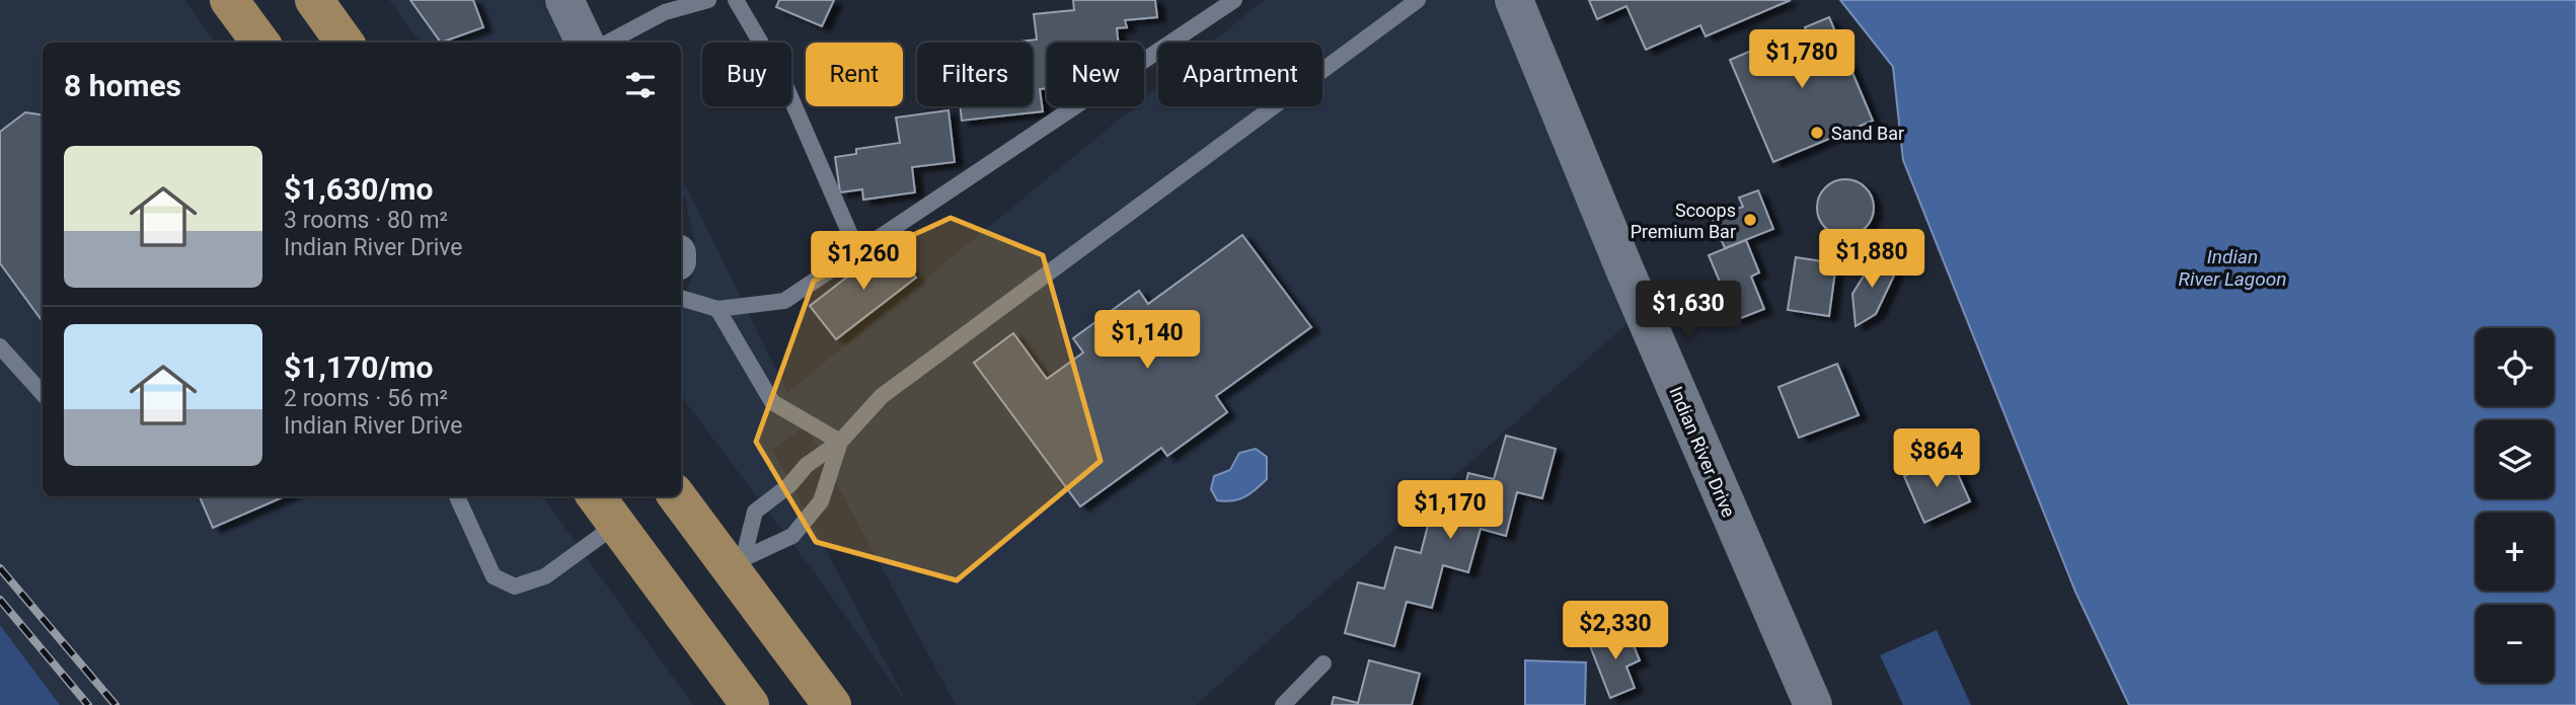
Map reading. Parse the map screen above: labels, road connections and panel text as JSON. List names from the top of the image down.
{
  "streets": {
    "street": ["Indian River Drive"]
  },
  "water": ["Indian River Lagoon"],
  "places": ["Sand Bar", "Scoops Premium Bar"],
  "page": {
    "price": [
      "$1,780",
      "$1,880",
      "$1,260",
      "$1,630",
      "$1,140",
      "$864",
      "$1,170",
      "$2,330"
    ],
    "chip": [
      "Buy",
      "Rent",
      "Filters",
      "New",
      "Apartment"
    ],
    "heading": "8 homes",
    "list": [
      {
        "name": "$1,630/mo",
        "note": "3 rooms · 80 m² · Indian River Drive"
      },
      {
        "name": "$1,170/mo",
        "note": "2 rooms · 56 m² · Indian River Drive"
      }
    ],
    "map_buttons": ["+", "−"]
  }
}
